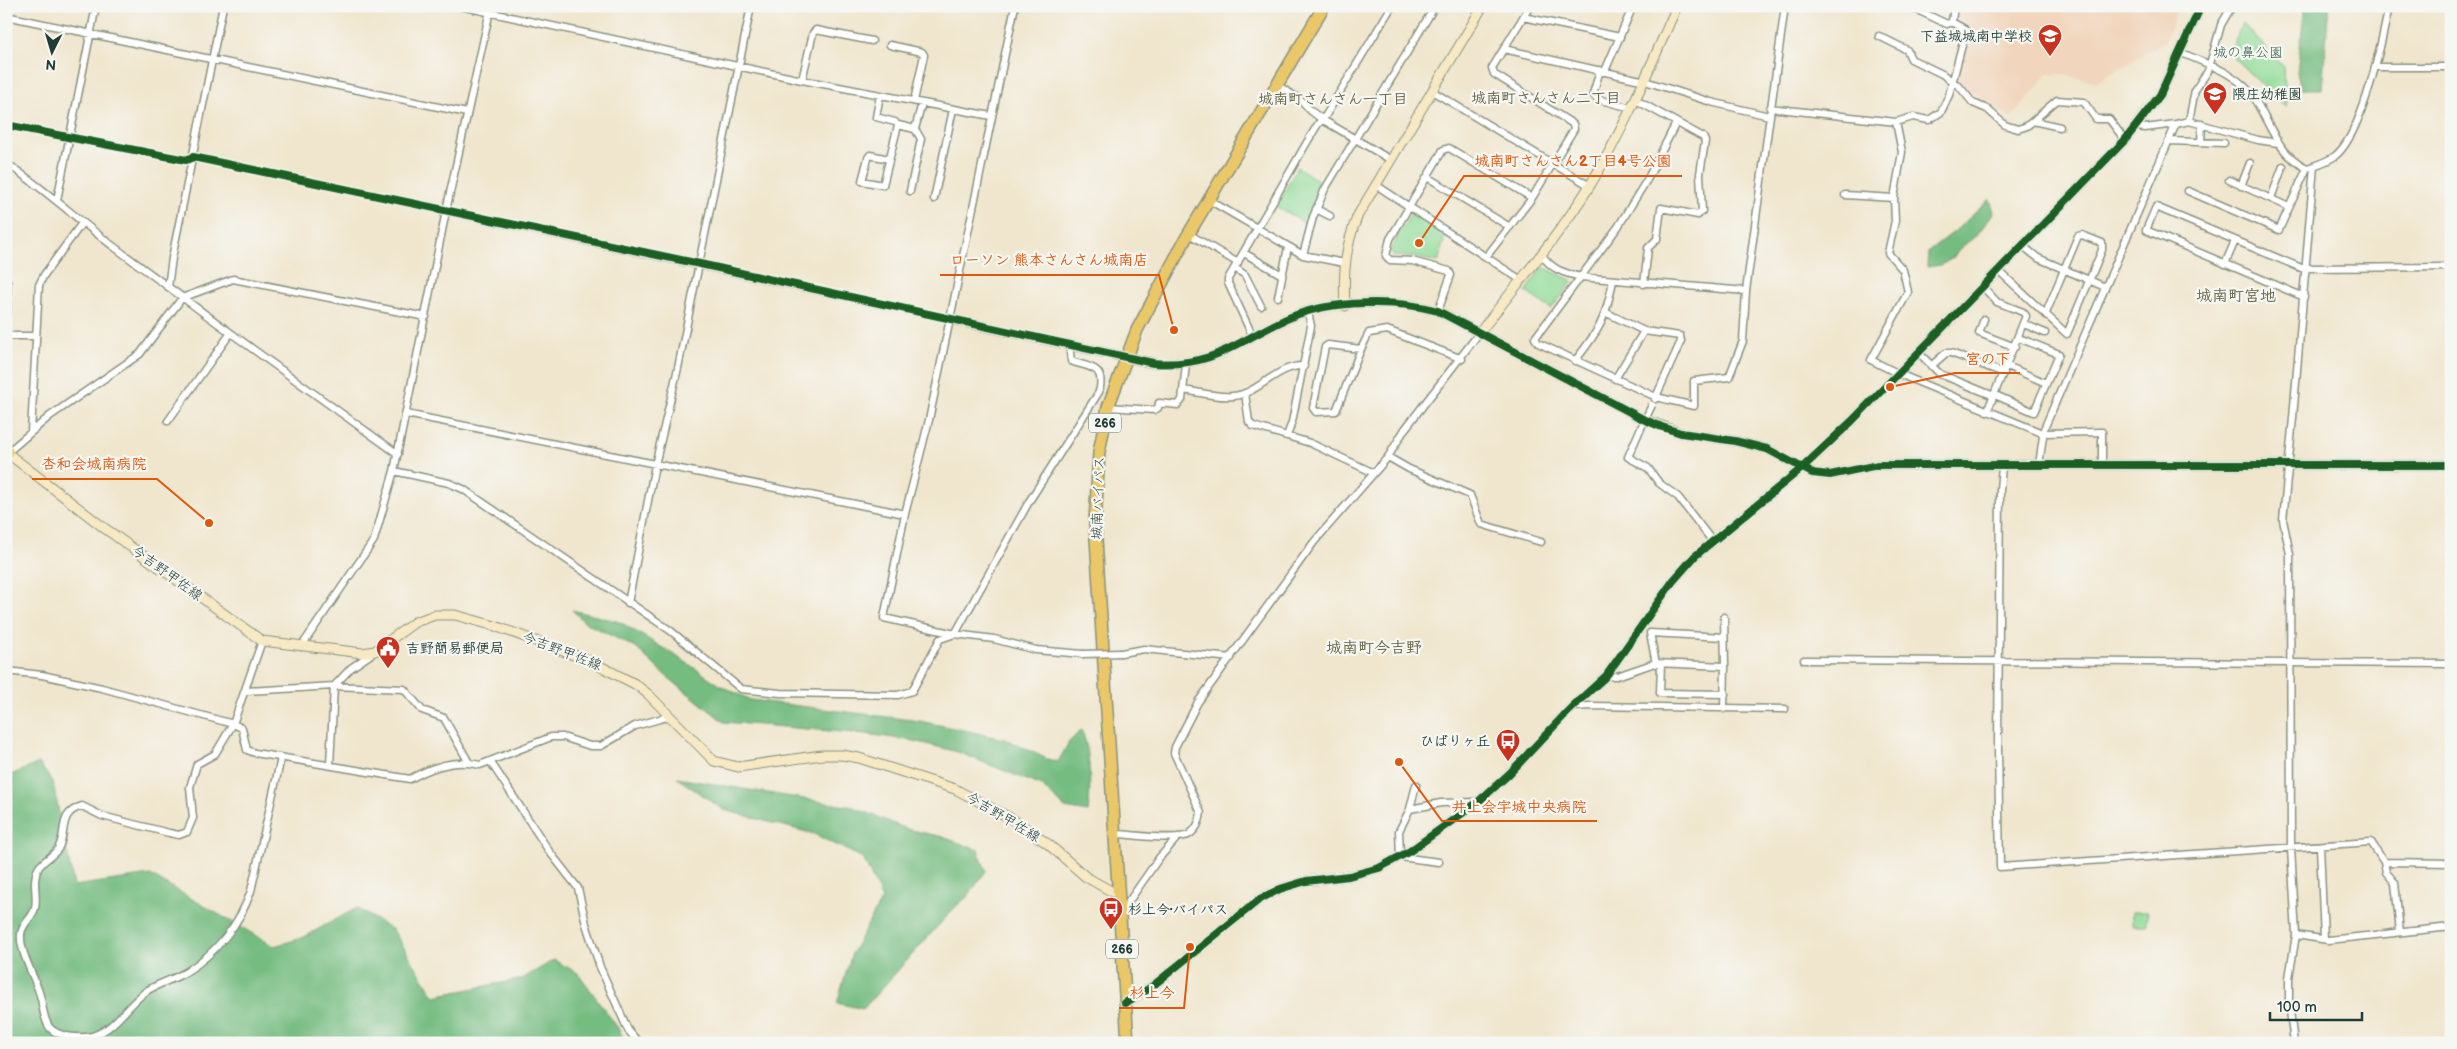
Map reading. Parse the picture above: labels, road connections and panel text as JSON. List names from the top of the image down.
{
  "streets": {
    "highway": ["266", "城南バイパス"],
    "street": ["今吉野甲佐線"]
  },
  "crossings": [
    ["266", "城南バイパス"],
    ["266", "今吉野甲佐線"],
    ["城南バイパス", "今吉野甲佐線"]
  ],
  "districts": [
    "城南町さんさん二丁目",
    "城南町さんさん一丁目",
    "城南町宮地",
    "城南町今吉野"
  ],
  "parks": ["城の鼻公園"],
  "places": {
    "school or university": ["下益城城南中学校", "隈庄幼稚園"],
    "other": [
      "城南町さんさん2丁目4号公園",
      "ローソン 熊本さんさん城南店",
      "宮の下",
      "杏和会城南病院",
      "井上会宇城中央病院",
      "杉上今"
    ],
    "public building": ["吉野簡易郵便局"],
    "bus stop": ["ひばりヶ丘", "杉上今·バイパス"]
  },
  "scale_bar": "100 m",
  "north": "bottom"
}
